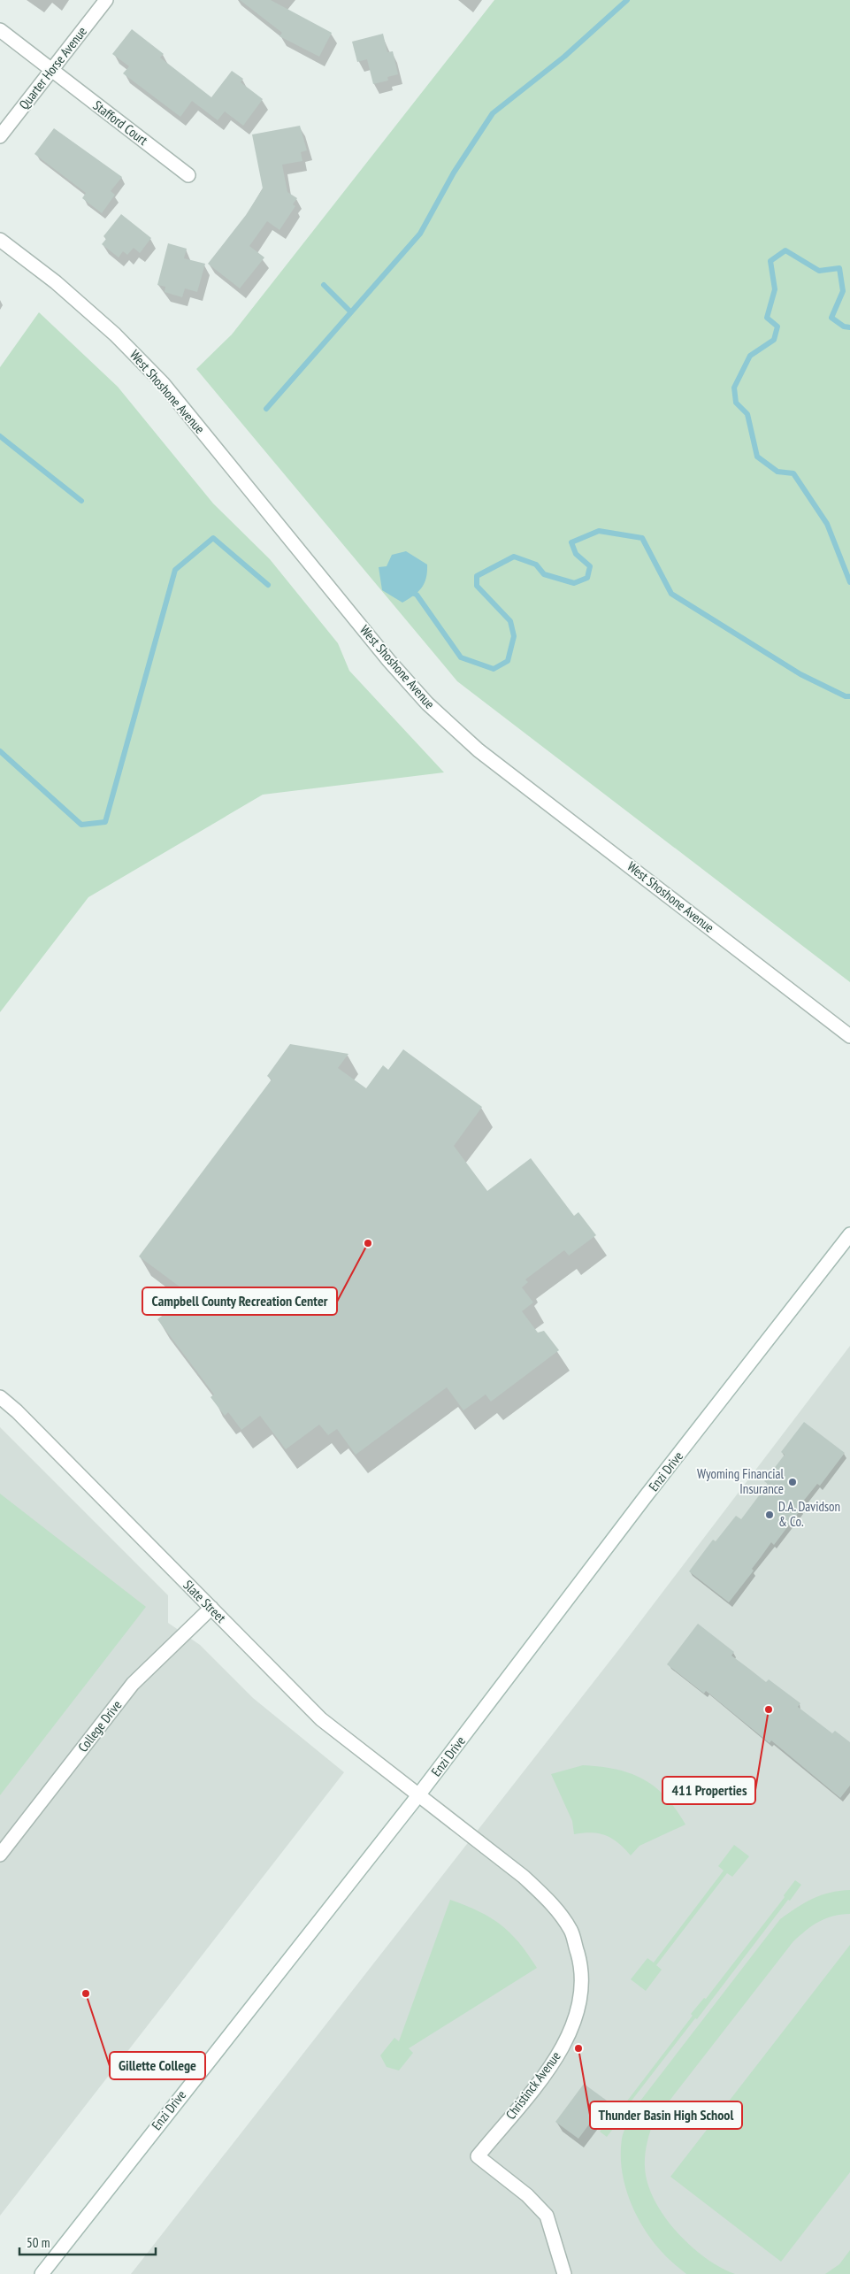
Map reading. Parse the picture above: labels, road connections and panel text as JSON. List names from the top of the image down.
{
  "streets": {
    "street": [
      "Quarter Horse Avenue",
      "Stafford Court",
      "West Shoshone Avenue",
      "Enzi Drive",
      "Slate Street",
      "College Drive",
      "Christinck Avenue"
    ]
  },
  "crossings": [
    ["Quarter Horse Avenue", "Stafford Court"],
    ["Enzi Drive", "Slate Street"],
    ["Enzi Drive", "Christinck Avenue"],
    ["Slate Street", "College Drive"],
    ["Slate Street", "Christinck Avenue"]
  ],
  "places": [
    "Campbell County Recreation Center",
    "Wyoming Financial Insurance",
    "D.A. Davidson & Co.",
    "411 Properties",
    "Gillette College",
    "Thunder Basin High School"
  ],
  "scale_bar": "50 m"
}
